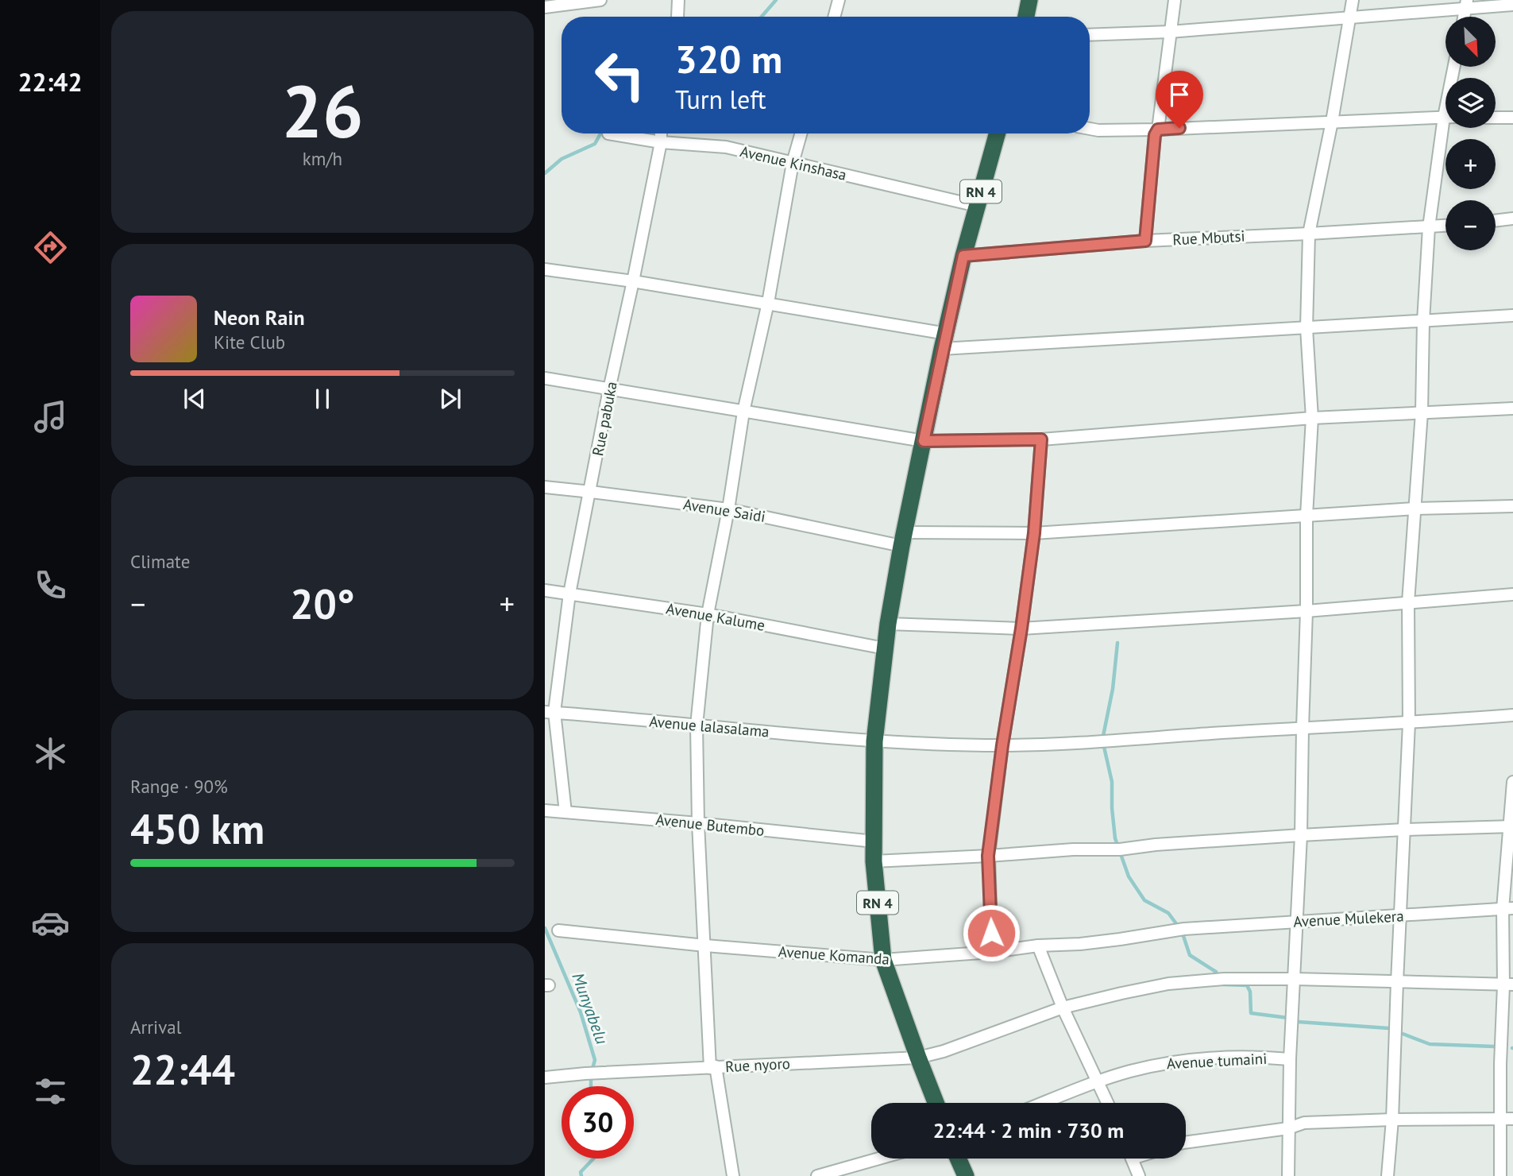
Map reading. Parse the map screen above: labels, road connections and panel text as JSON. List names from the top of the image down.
{
  "streets": {
    "highway": ["RN 4"],
    "street": [
      "Avenue Kinshasa",
      "Rue Mbutsi",
      "Rue pabuka",
      "Avenue Saidi",
      "Avenue Kalume",
      "Avenue lalasalama",
      "Avenue Butembo",
      "Avenue Mulekera",
      "Avenue Komanda",
      "Avenue tumaini",
      "Rue nyoro"
    ]
  },
  "crossings": [
    ["Avenue Kinshasa", "RN 4"],
    ["Avenue Kinshasa", "Rue pabuka"],
    ["RN 4", "Rue Mbutsi"],
    ["RN 4", "Avenue Saidi"],
    ["RN 4", "Avenue Kalume"],
    ["RN 4", "Avenue lalasalama"],
    ["RN 4", "Avenue Butembo"],
    ["RN 4", "Avenue Komanda"],
    ["RN 4", "Rue nyoro"],
    ["Rue pabuka", "Avenue Saidi"],
    ["Rue pabuka", "Avenue Kalume"],
    ["Rue pabuka", "Avenue lalasalama"],
    ["Rue pabuka", "Avenue Butembo"],
    ["Avenue Mulekera", "Avenue Komanda"]
  ],
  "water": ["Munyabelu"],
  "north": "bottom right",
  "page": {
    "tabs": "22:42",
    "tile": [
      ["26", "km/h"],
      "Climate",
      ["Range · 90%", "450 km"],
      ["Arrival", "22:44"]
    ],
    "map_buttons": ["+", "−"],
    "turn": ["320 m", "Turn left"],
    "song": ["Neon Rain", "Kite Club"],
    "heat": ["−", "20°", "+"],
    "limit": "30",
    "trip": "22:44 · 2 min · 730 m"
  }
}
